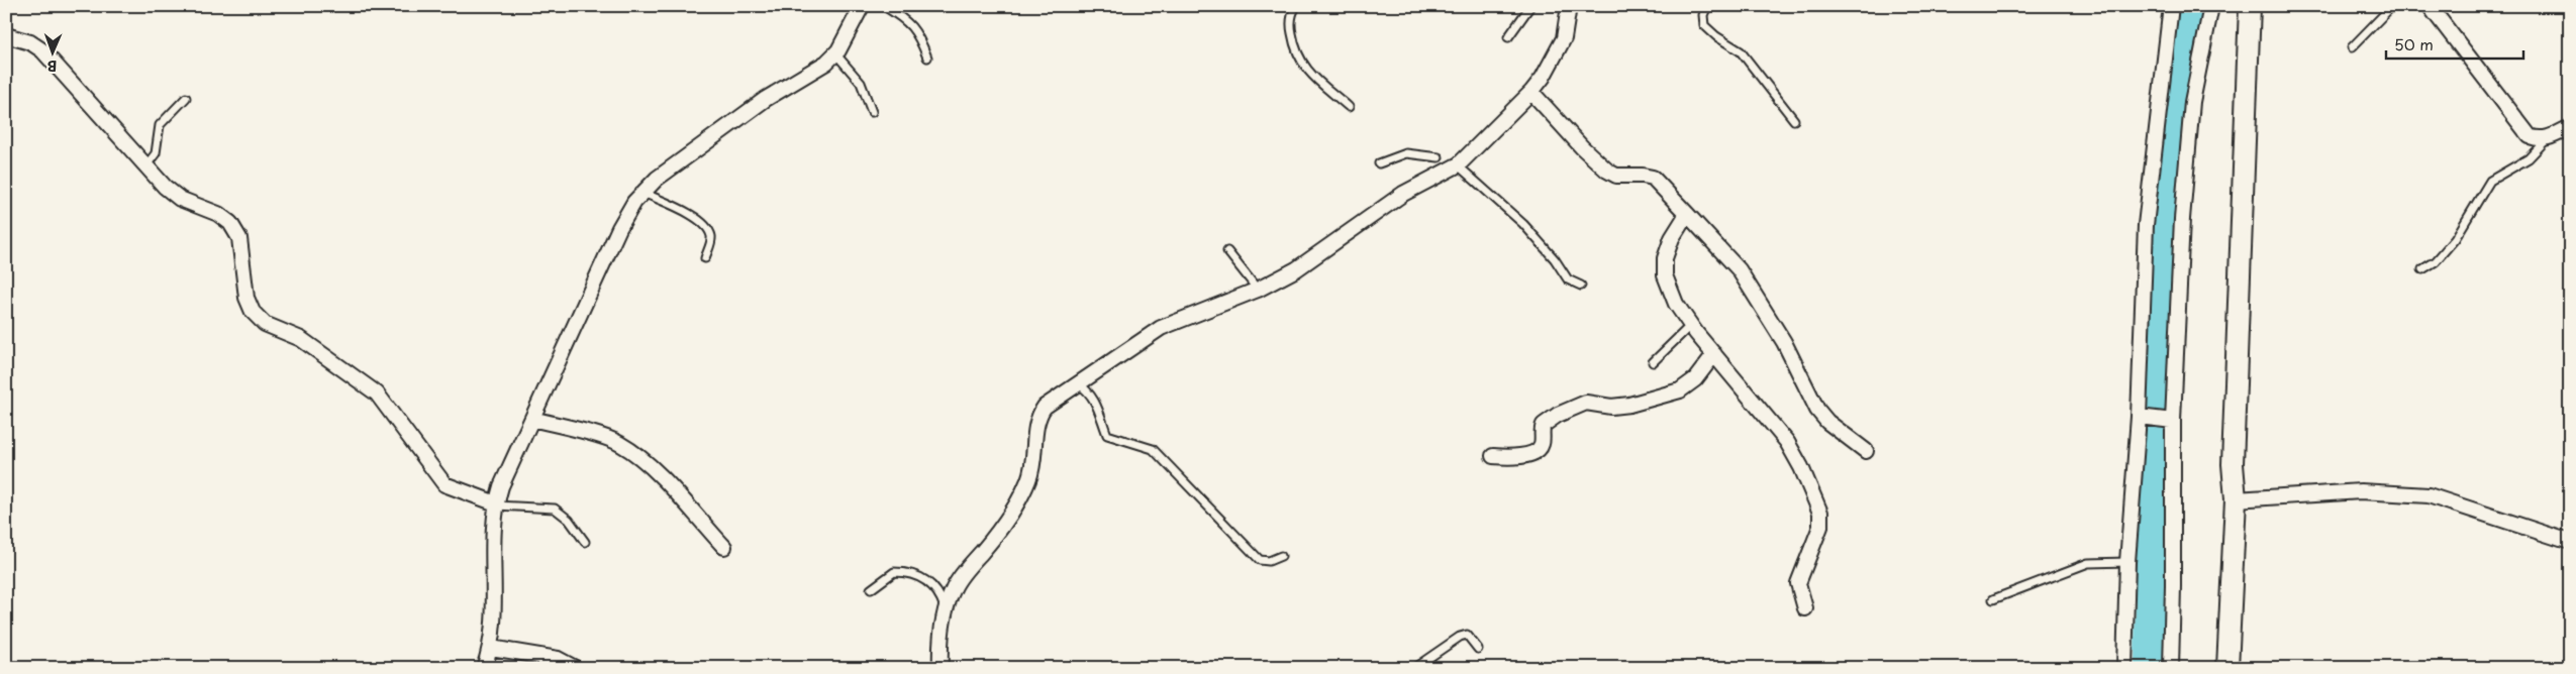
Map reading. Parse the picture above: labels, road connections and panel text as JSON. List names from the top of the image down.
{
  "scale_bar": "50 m",
  "north": "bottom"
}
